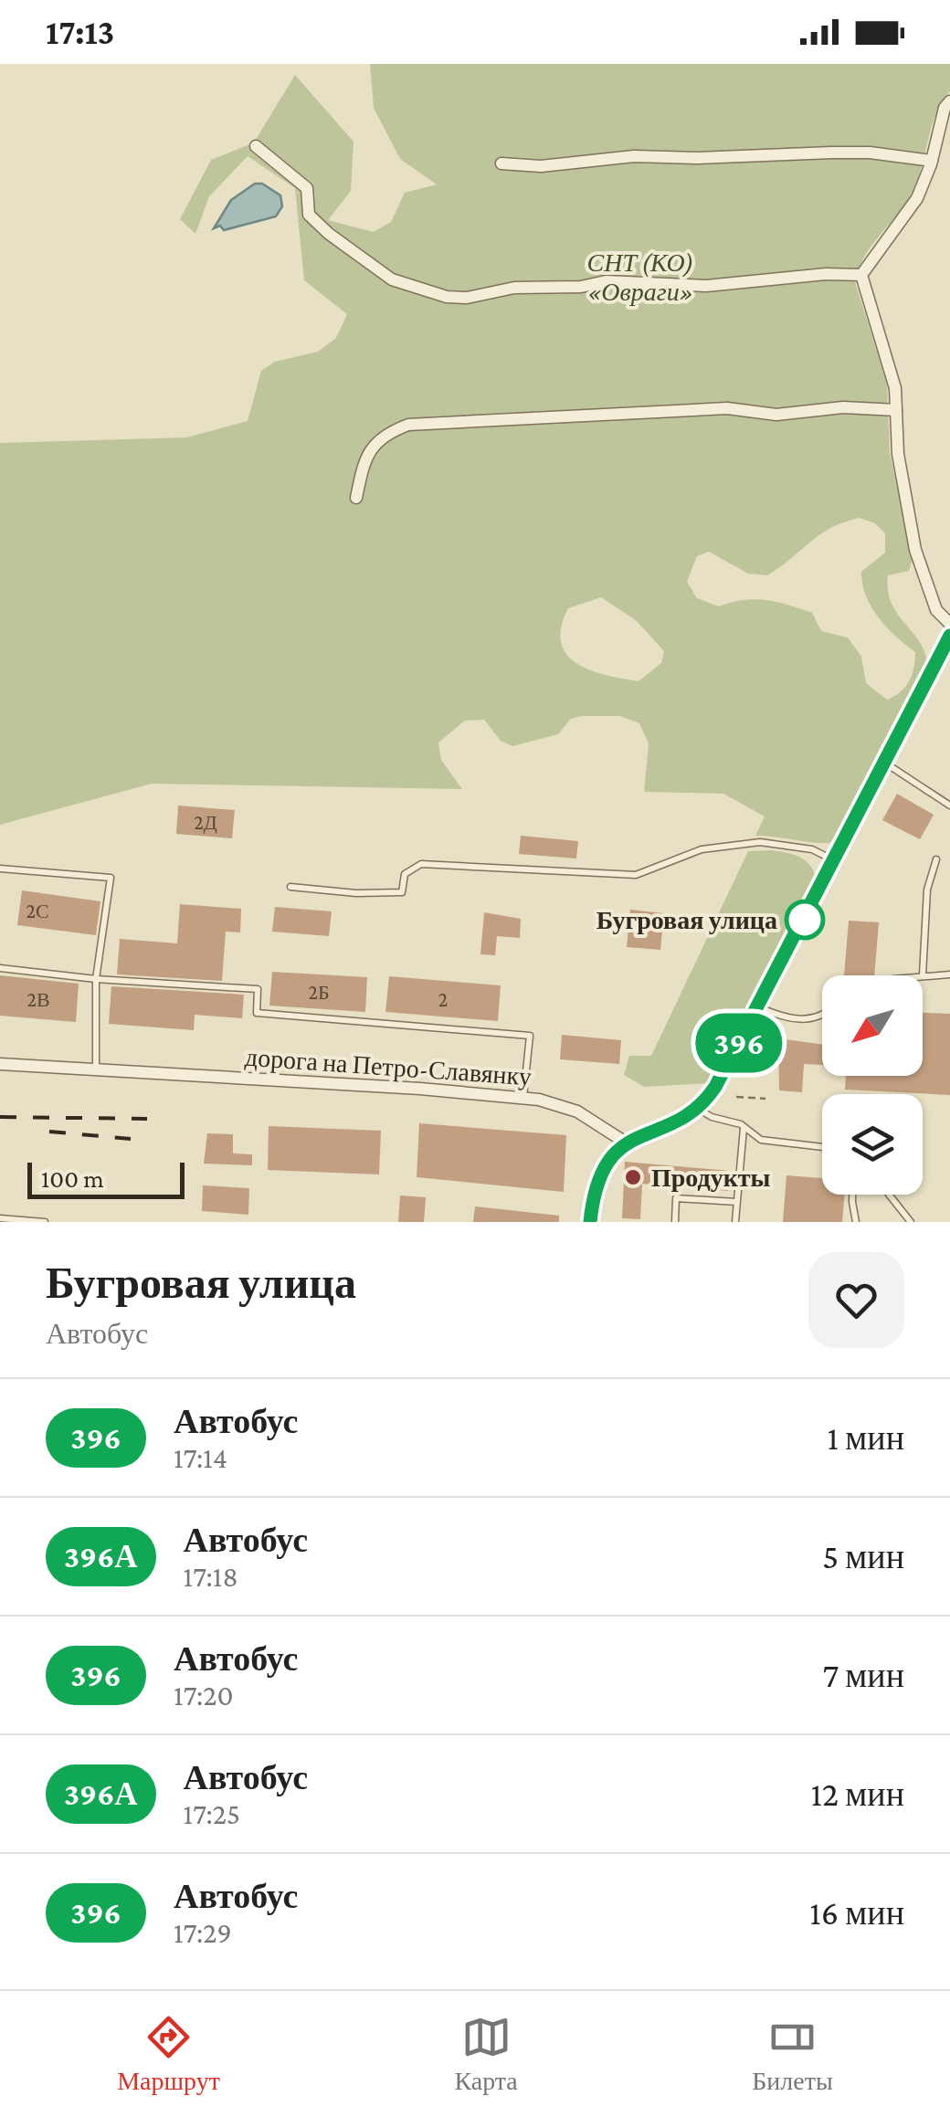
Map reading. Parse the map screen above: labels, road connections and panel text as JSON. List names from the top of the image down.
{
  "streets": {
    "street": ["дорога на Петро-Славянку"]
  },
  "parks": ["СНТ (КО) «Овраги»"],
  "places": ["Бугровая улица", "Продукты"],
  "lines": ["bus line 396"],
  "house_numbers": [
    "2Д",
    "2С",
    "2Б",
    "2В",
    "2"
  ],
  "scale_bar": "100 m",
  "north": "bottom left",
  "page": {
    "status": "17:13",
    "on_map": "396",
    "scale": "100 m",
    "heading": ["Бугровая улица", "Автобус"],
    "list": [
      {
        "mark": "396",
        "name": "Автобус",
        "note": "17:14",
        "value": "1 мин"
      },
      {
        "mark": "396А",
        "name": "Автобус",
        "note": "17:18",
        "value": "5 мин"
      },
      {
        "mark": "396",
        "name": "Автобус",
        "note": "17:20",
        "value": "7 мин"
      },
      {
        "mark": "396А",
        "name": "Автобус",
        "note": "17:25",
        "value": "12 мин"
      },
      {
        "mark": "396",
        "name": "Автобус",
        "note": "17:29",
        "value": "16 мин"
      }
    ],
    "tabs": ["Маршрут", "Карта", "Билеты"]
  }
}
